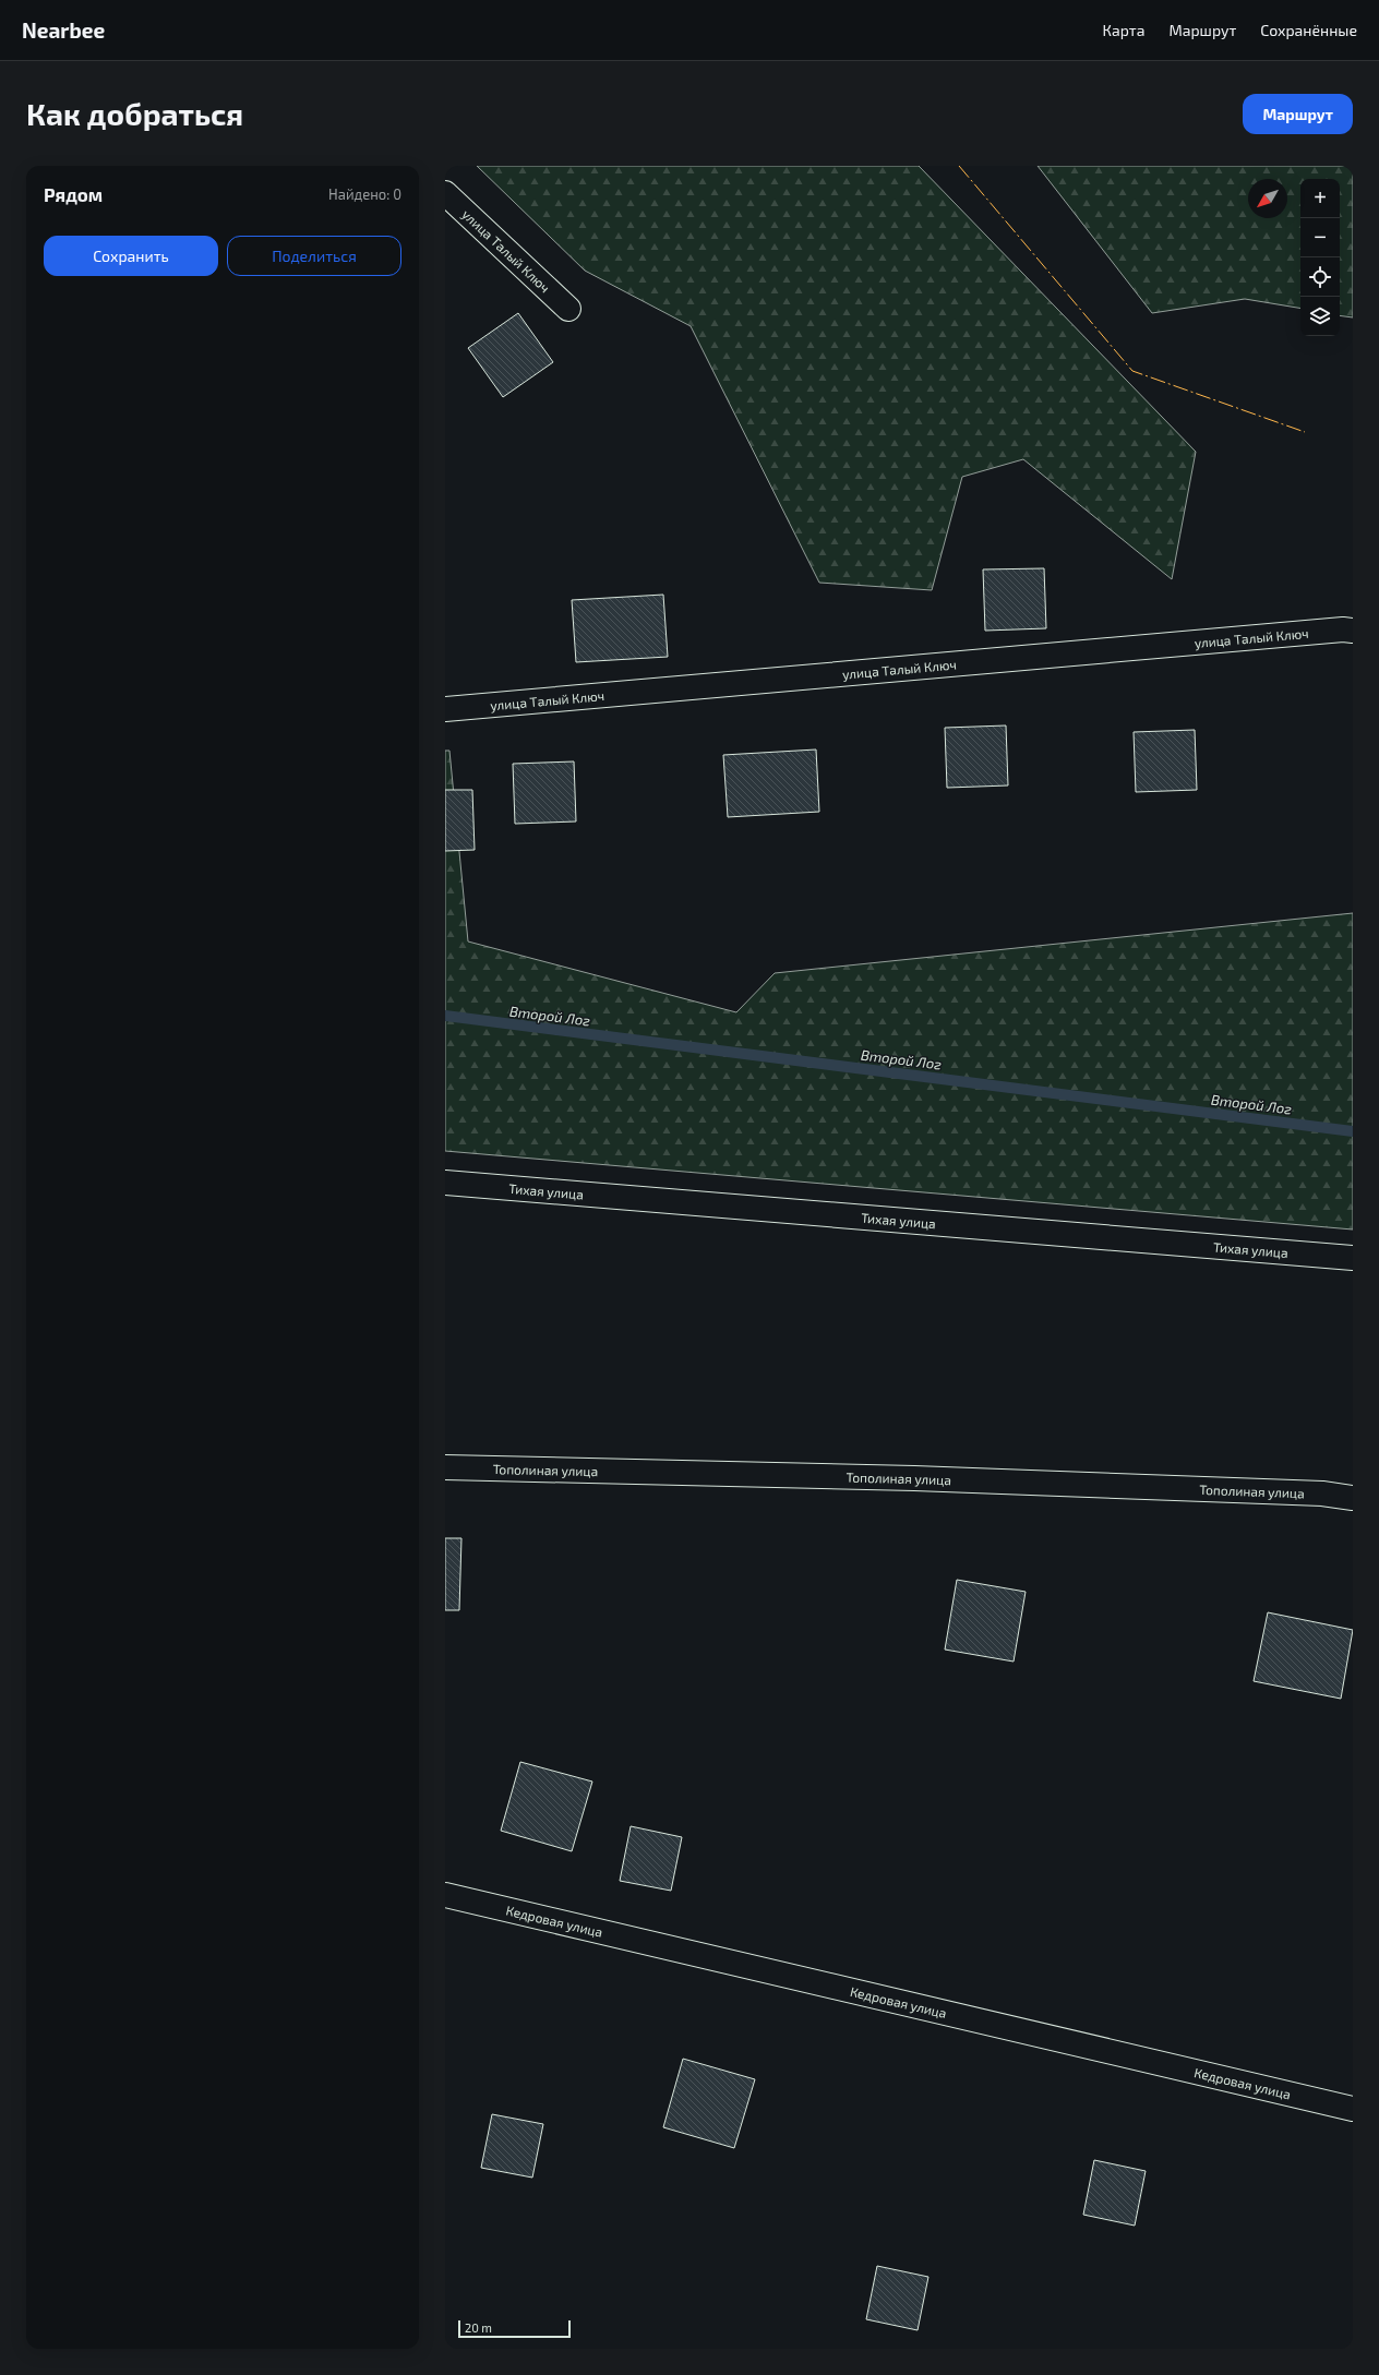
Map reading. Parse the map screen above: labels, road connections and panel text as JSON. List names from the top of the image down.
{
  "streets": {
    "street": [
      "улица Талый Ключ",
      "Тихая улица",
      "Тополиная улица",
      "Кедровая улица"
    ]
  },
  "water": ["Второй Лог"],
  "scale_bar": "20 m",
  "north": "bottom left",
  "page": {
    "header": "Nearbee",
    "nav": ["Карта", "Маршрут", "Сохранённые"],
    "buttons": [
      "Маршрут",
      ["Сохранить", "Поделиться"]
    ],
    "title": "Как добраться",
    "heading": ["Рядом", "Найдено: 0"],
    "map_buttons": ["+", "−"],
    "scale": "20 m"
  }
}
